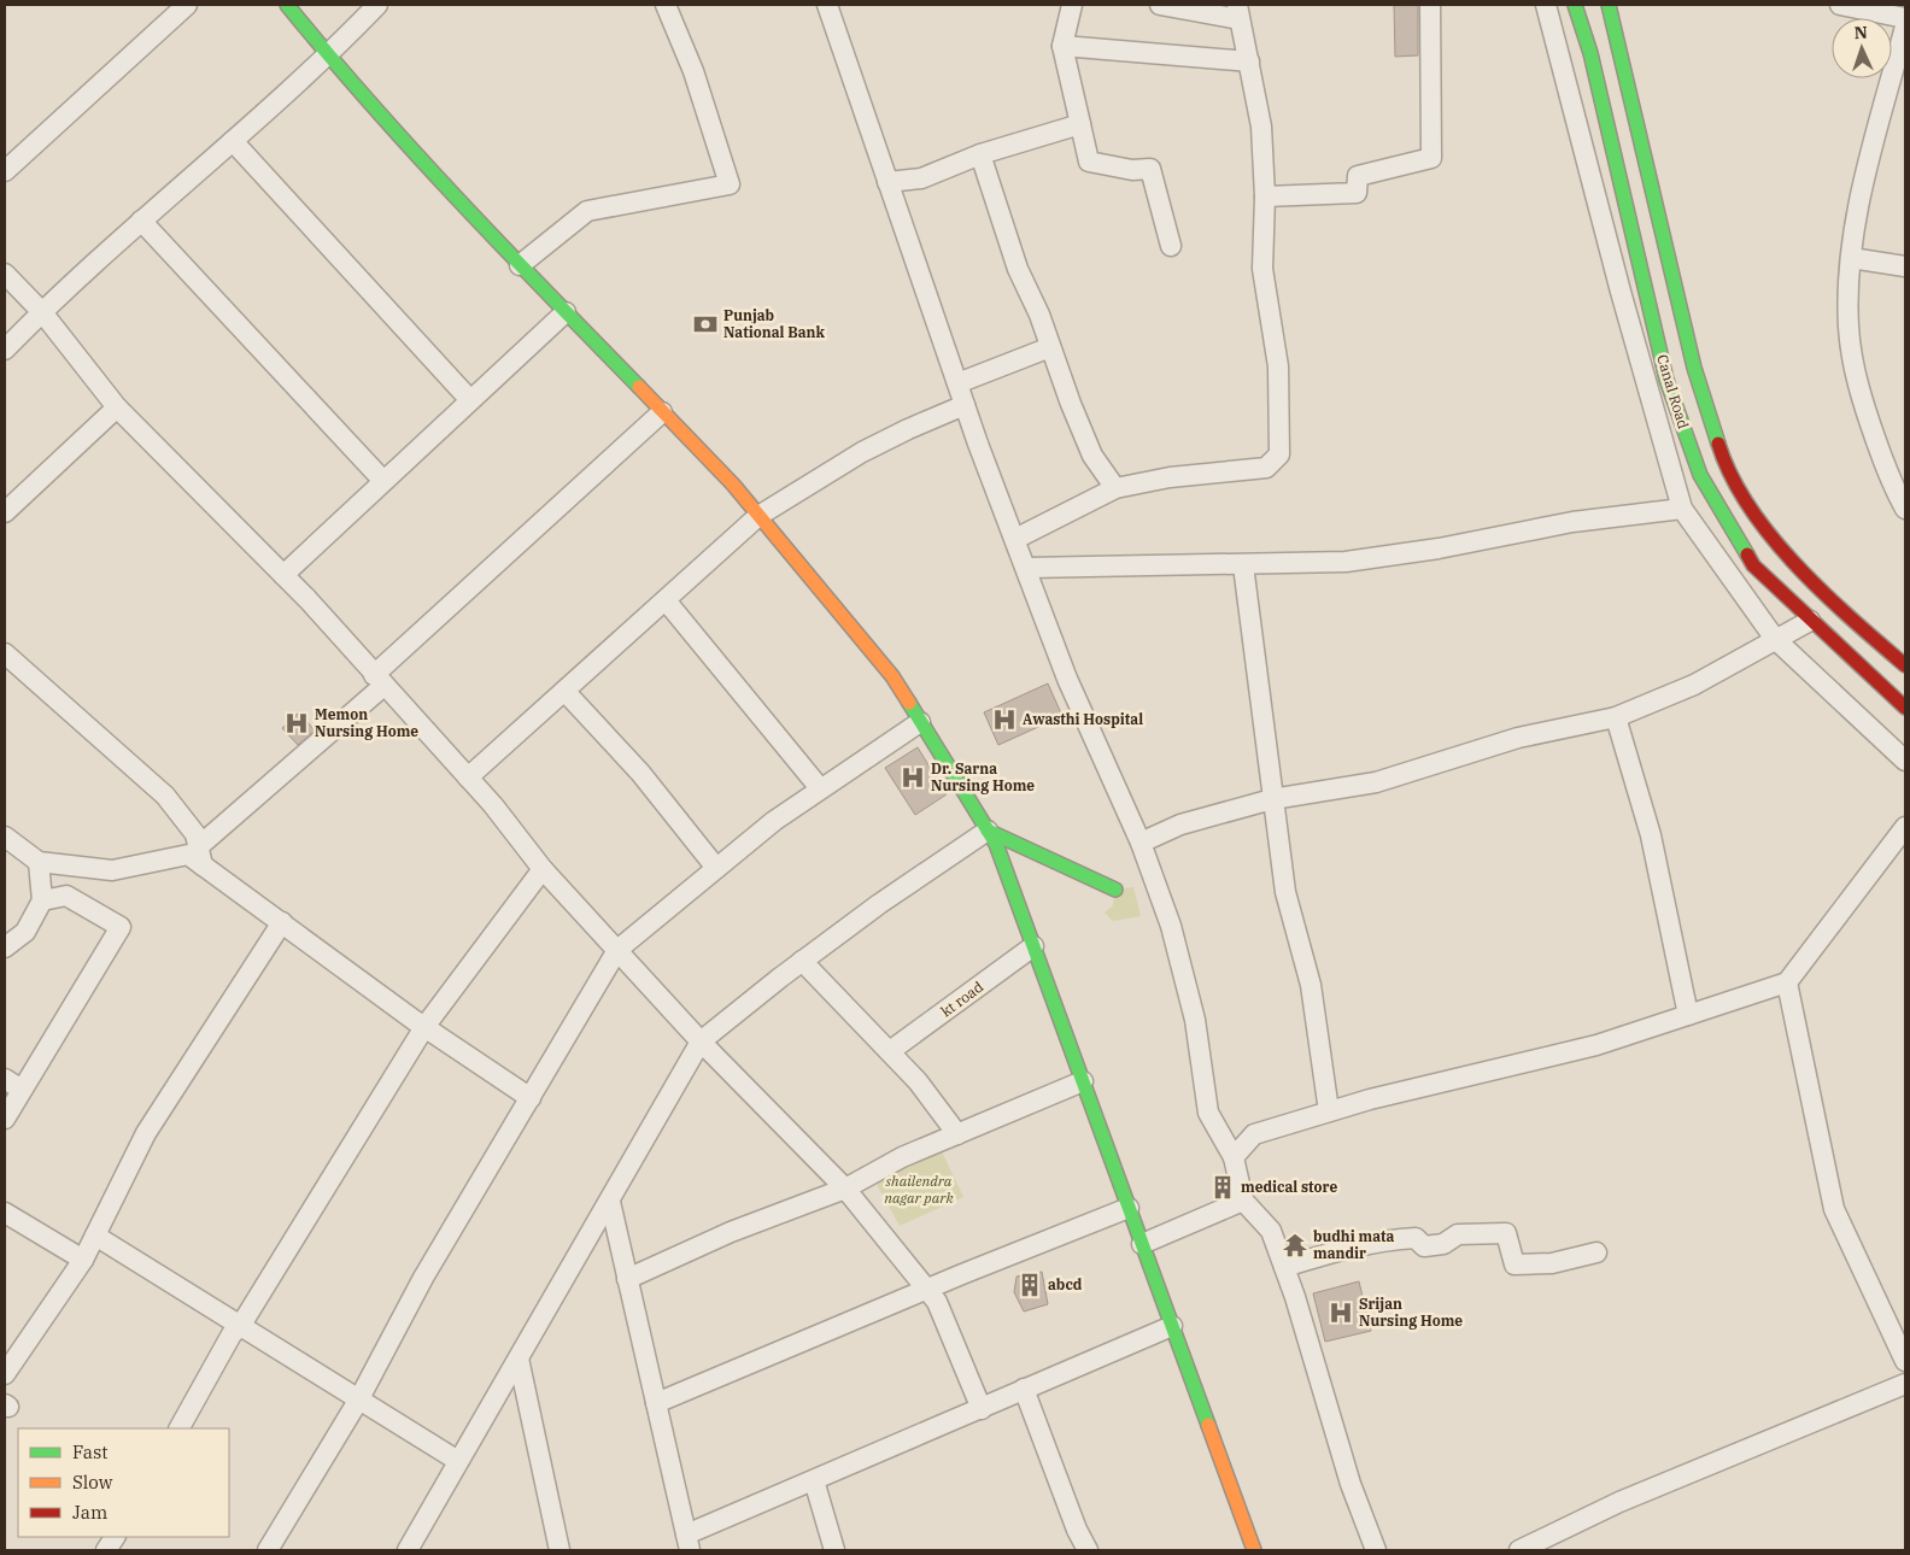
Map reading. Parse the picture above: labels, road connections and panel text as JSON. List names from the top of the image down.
{
  "streets": {
    "main road": ["Canal Road"],
    "street": ["kt road"]
  },
  "parks": ["shailendra nagar park"],
  "places": {
    "bank": ["Punjab National Bank"],
    "hospital": [
      "Awasthi Hospital",
      "Memon Nursing Home",
      "Dr. Sarna Nursing Home",
      "Srijan Nursing Home"
    ],
    "building": ["medical store", "abcd"],
    "temple": ["budhi mata mandir"]
  },
  "legend": ["Fast", "Slow", "Jam"],
  "north": "top"
}
